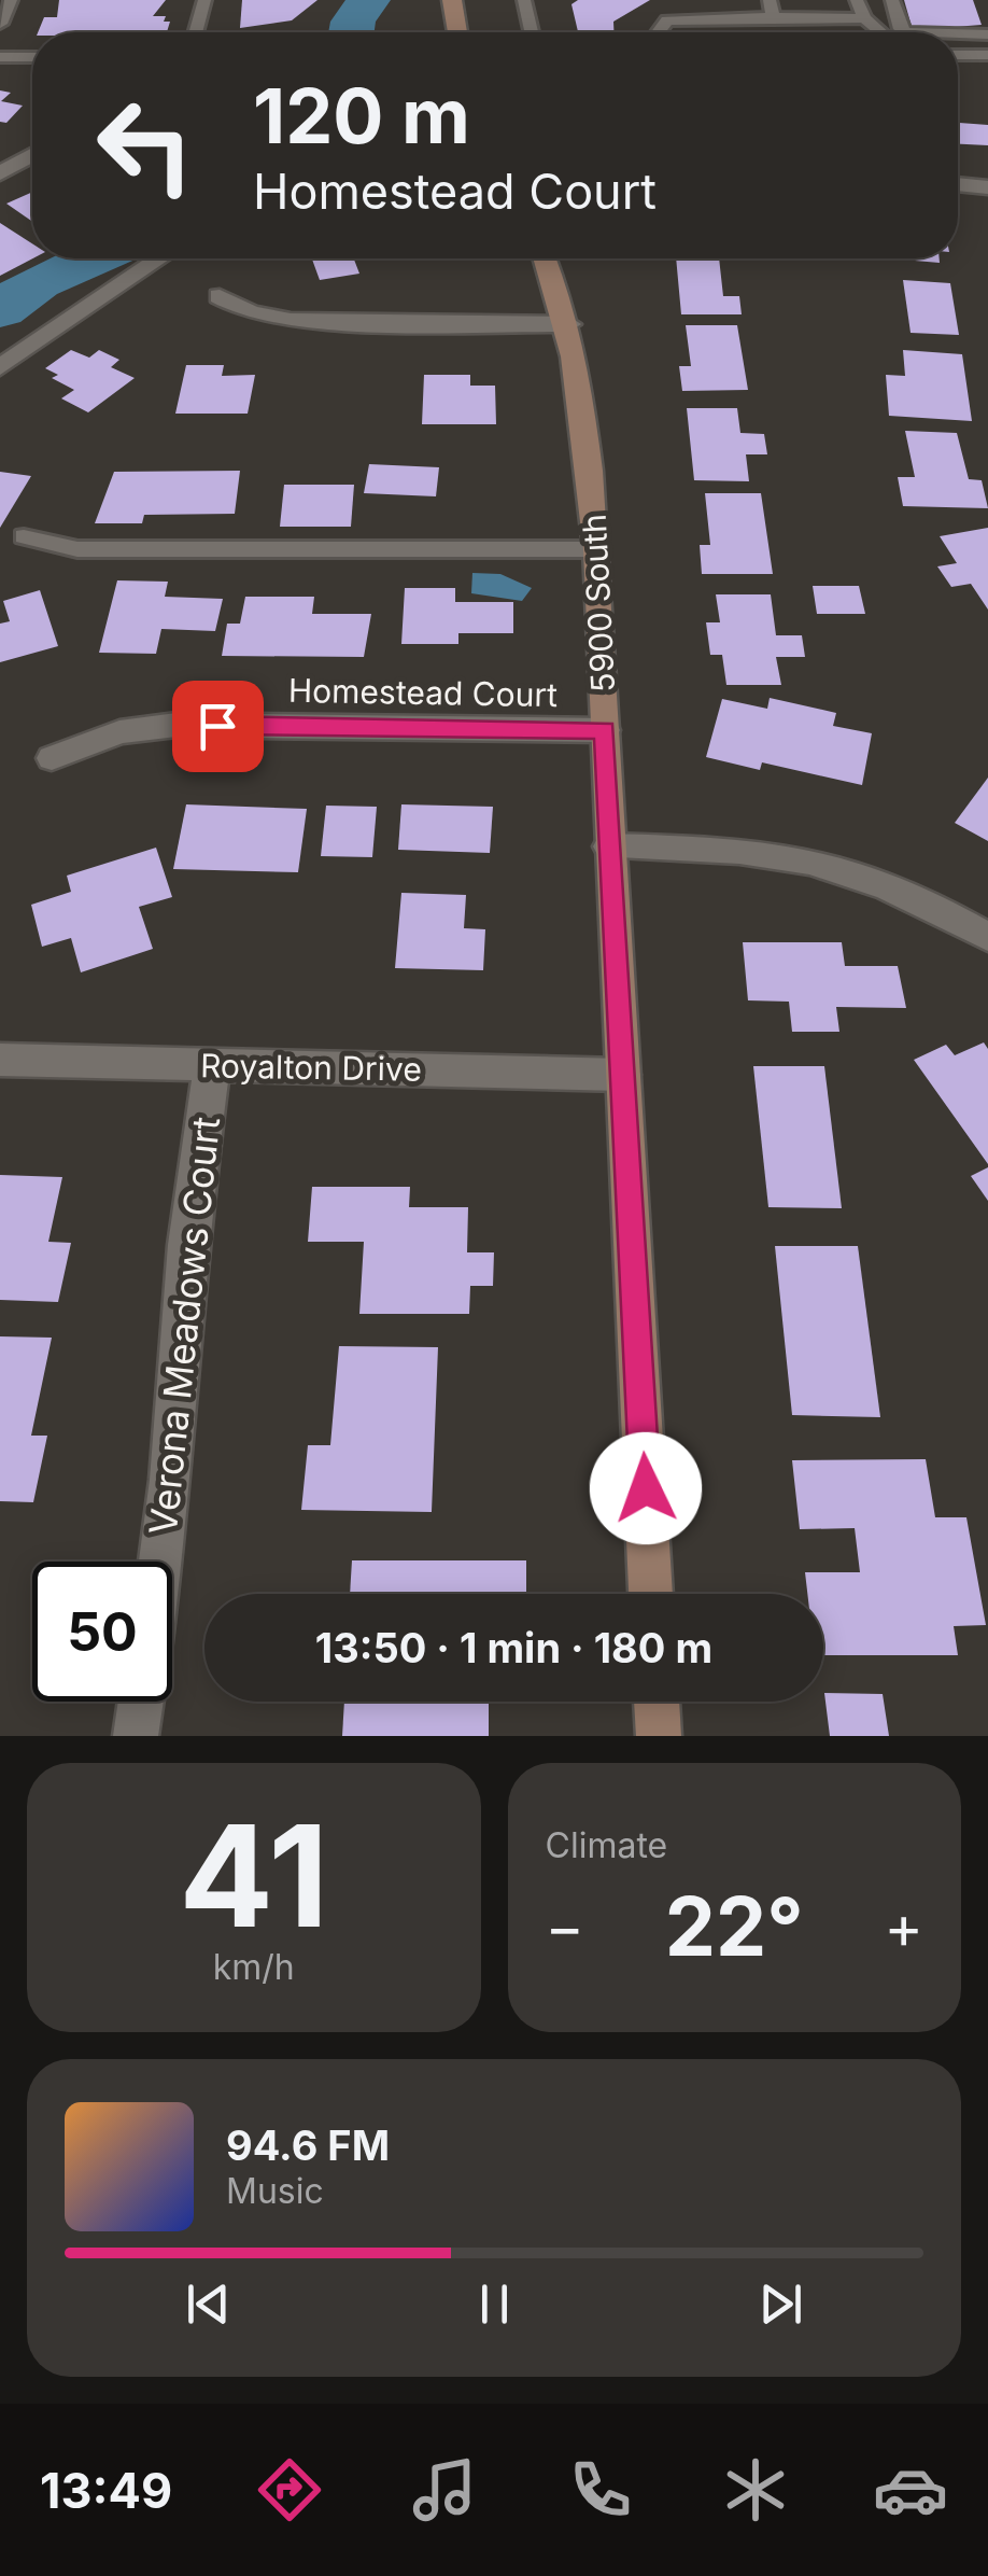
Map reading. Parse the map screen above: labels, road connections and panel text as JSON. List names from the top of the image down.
{
  "streets": {
    "main road": ["5900 South"],
    "street": ["Homestead Court", "Royalton Drive", "Verona Meadows Court"]
  },
  "crossings": [
    ["5900 South", "Homestead Court"],
    ["5900 South", "Royalton Drive"],
    ["Royalton Drive", "Verona Meadows Court"]
  ],
  "page": {
    "turn": ["120 m", "Homestead Court"],
    "limit": "50",
    "trip": "13:50 · 1 min · 180 m",
    "tile": [
      ["41", "km/h"],
      "Climate"
    ],
    "heat": ["−", "22°", "+"],
    "song": ["94.6 FM", "Music"],
    "tabs": "13:49"
  }
}
